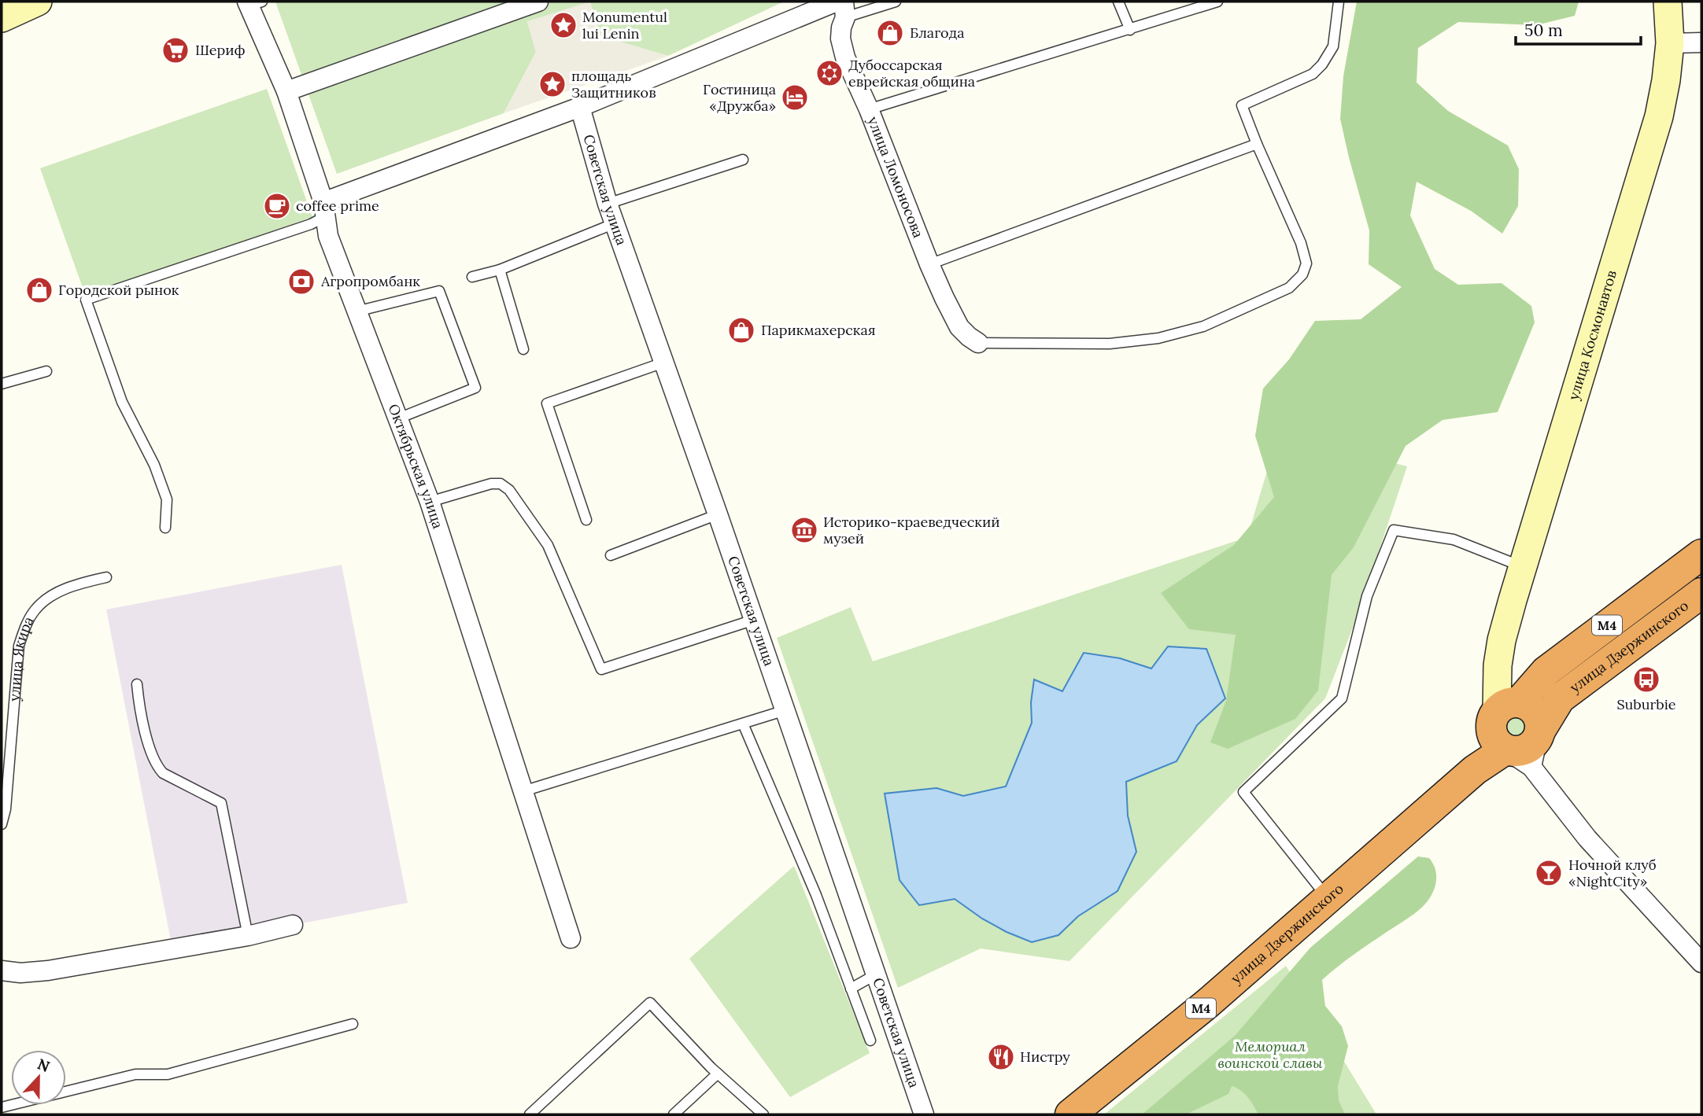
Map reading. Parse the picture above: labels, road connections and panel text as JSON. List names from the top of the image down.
{
  "streets": {
    "highway": ["M4", "улица Дзержинского"],
    "street": [
      "улица Ломоносова",
      "Советская улица",
      "улица Космонавтов",
      "Октябрьская улица"
    ],
    "lane": ["улица Якира"]
  },
  "crossings": [
    ["улица Космонавтов", "M4"],
    ["улица Космонавтов", "улица Дзержинского"],
    ["M4", "улица Дзержинского"]
  ],
  "parks": ["Мемориал воинской славы"],
  "places": {
    "place": ["Monumentul lui Lenin", "площадь Защитников"],
    "shop": ["Благода", "Городской рынок", "Парикмахерская"],
    "supermarket": ["Шериф"],
    "synagogue": ["Дубоссарская еврейская община"],
    "hotel": ["Гостиница «Дружба»"],
    "cafe": ["coffee prime"],
    "bank": ["Агропромбанк"],
    "museum": ["Историко-краеведческий музей"],
    "bus stop": ["Suburbie"],
    "bar": ["Ночной клуб «NightCity»"],
    "restaurant": ["Нистру"]
  },
  "scale_bar": "50 m",
  "north": "top"
}
